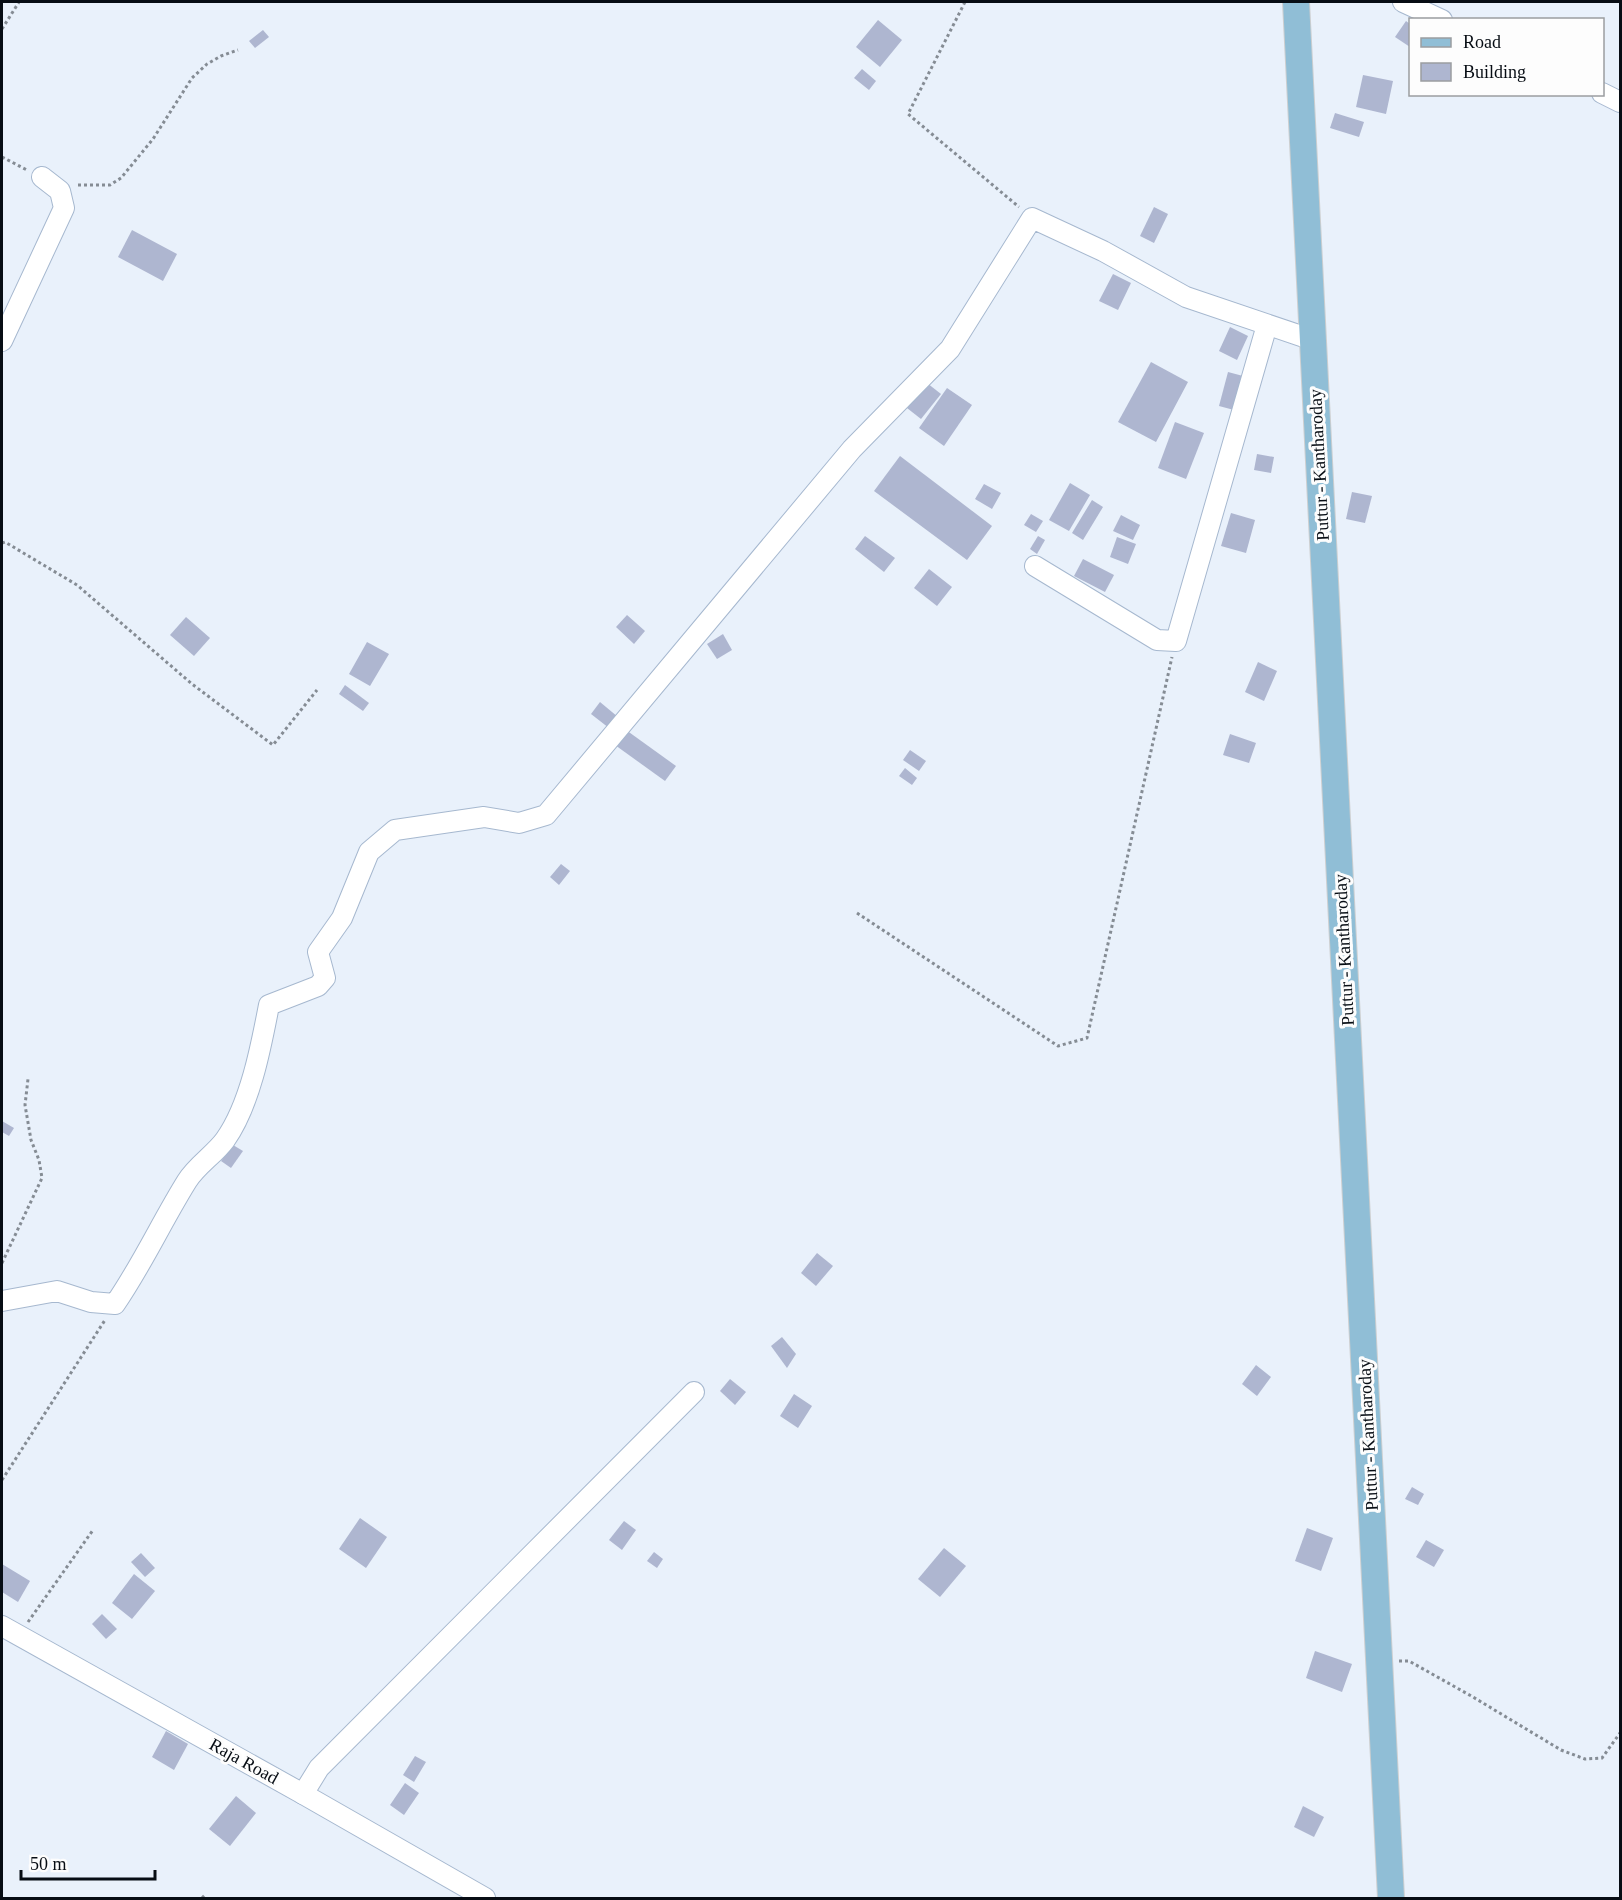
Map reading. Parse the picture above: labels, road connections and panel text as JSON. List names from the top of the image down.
{
  "streets": {
    "main road": ["Puttur - Kantharoday"],
    "street": ["Raja Road"]
  },
  "legend": ["Road", "Building"],
  "scale_bar": "50 m"
}
